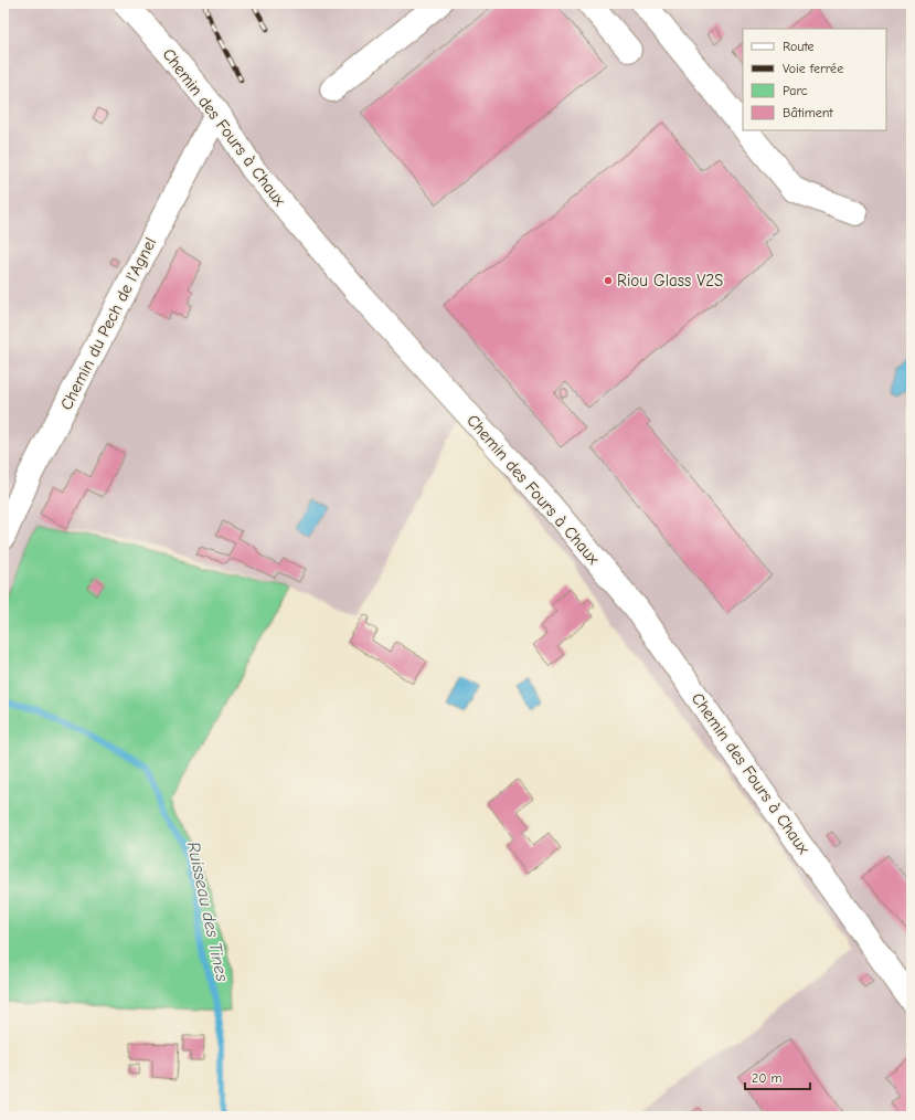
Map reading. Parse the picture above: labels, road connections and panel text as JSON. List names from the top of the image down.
{
  "streets": {
    "street": ["Chemin des Fours à Chaux", "Chemin du Pech de l'Agnel"]
  },
  "crossings": [
    ["Chemin des Fours à Chaux", "Chemin du Pech de l'Agnel"]
  ],
  "water": ["Ruisseau des Tines"],
  "places": ["Riou Glass V2S"],
  "legend": [
    "Route",
    "Voie ferrée",
    "Parc",
    "Bâtiment"
  ],
  "scale_bar": "20 m"
}
